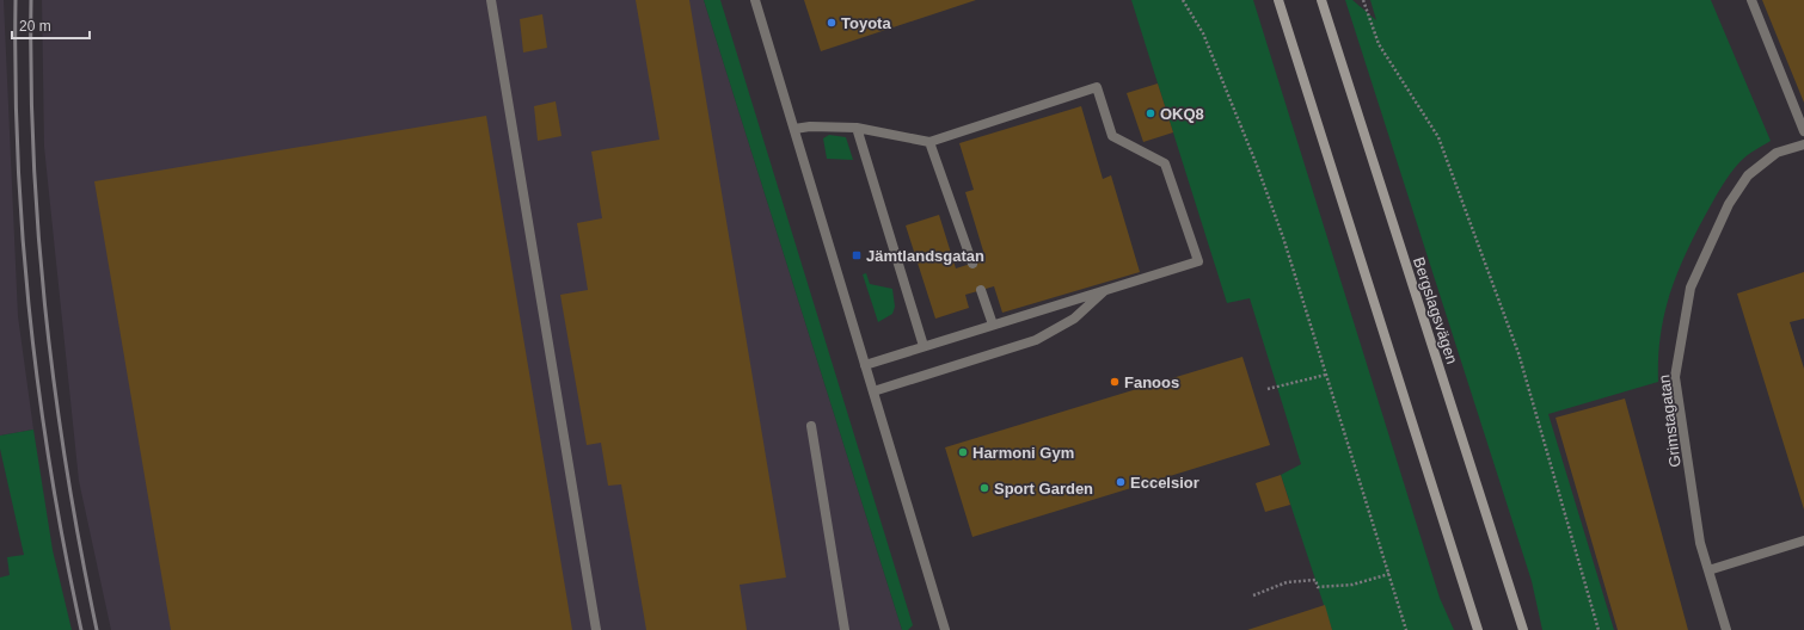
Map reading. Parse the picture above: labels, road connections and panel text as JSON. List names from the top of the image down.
{
  "streets": {
    "main road": ["Bergslagsvägen"],
    "street": ["Grimstagatan"]
  },
  "places": {
    "other": [
      "Toyota",
      "OKQ8",
      "Fanoos",
      "Harmoni Gym",
      "Eccelsior",
      "Sport Garden"
    ],
    "transit": ["Jämtlandsgatan"]
  },
  "scale_bar": "20 m"
}
